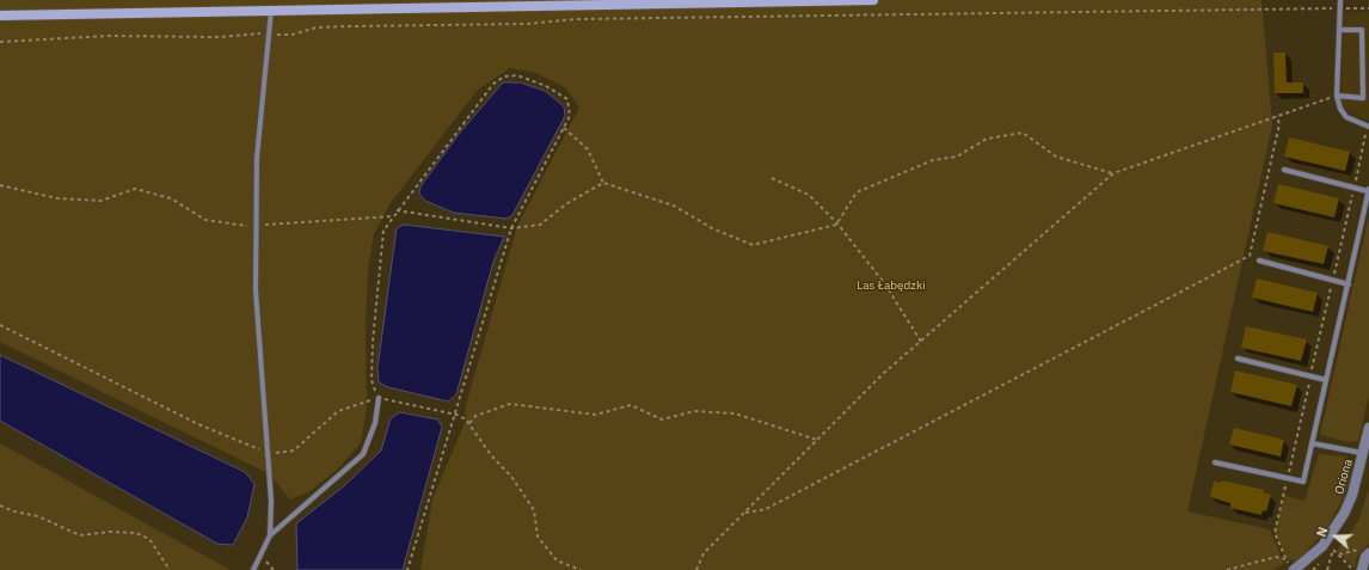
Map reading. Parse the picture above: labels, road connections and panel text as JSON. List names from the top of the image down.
{
  "streets": {
    "street": ["Oriona"]
  },
  "parks": ["Las Łabędzki"],
  "north": "left"
}
